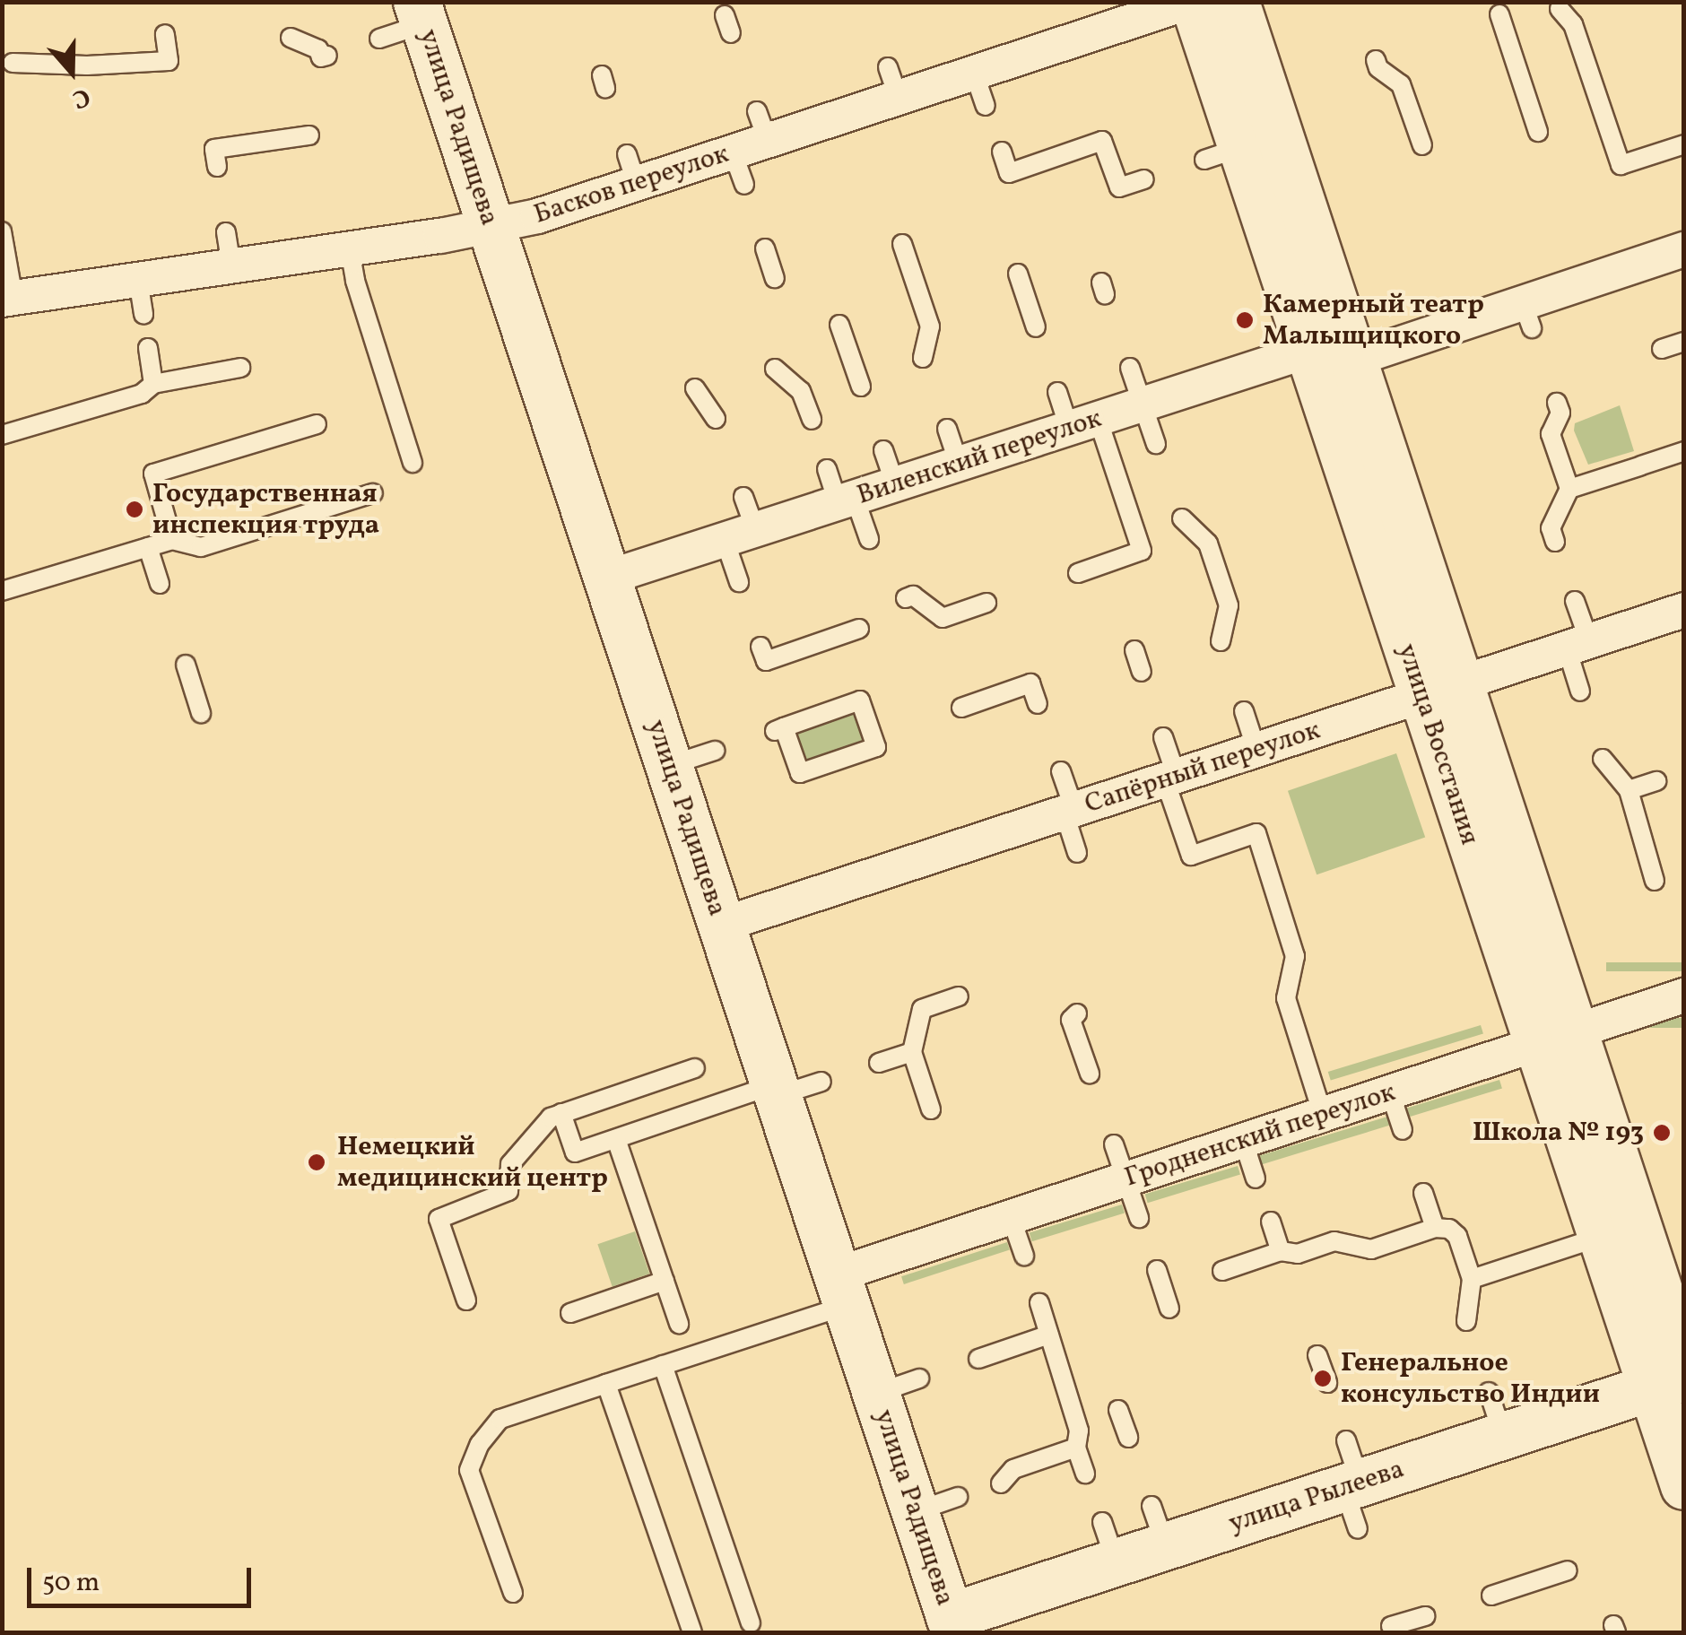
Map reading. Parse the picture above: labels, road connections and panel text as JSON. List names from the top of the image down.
{
  "streets": {
    "street": [
      "улица Радищева",
      "Басков переулок",
      "Виленский переулок",
      "улица Восстания",
      "Сапёрный переулок",
      "Гродненский переулок",
      "улица Рылеева"
    ]
  },
  "crossings": [
    ["улица Радищева", "Басков переулок"],
    ["улица Радищева", "Виленский переулок"],
    ["улица Радищева", "Сапёрный переулок"],
    ["улица Радищева", "Гродненский переулок"],
    ["улица Радищева", "улица Рылеева"],
    ["Басков переулок", "улица Восстания"],
    ["Виленский переулок", "улица Восстания"],
    ["улица Восстания", "Сапёрный переулок"],
    ["улица Восстания", "Гродненский переулок"],
    ["улица Восстания", "улица Рылеева"]
  ],
  "places": [
    "Камерный театр Малыщицкого",
    "Государственная инспекция труда",
    "Школа № 193",
    "Немецкий медицинский центр",
    "Генеральное консульство Индии"
  ],
  "scale_bar": "50 m",
  "north": "bottom"
}
